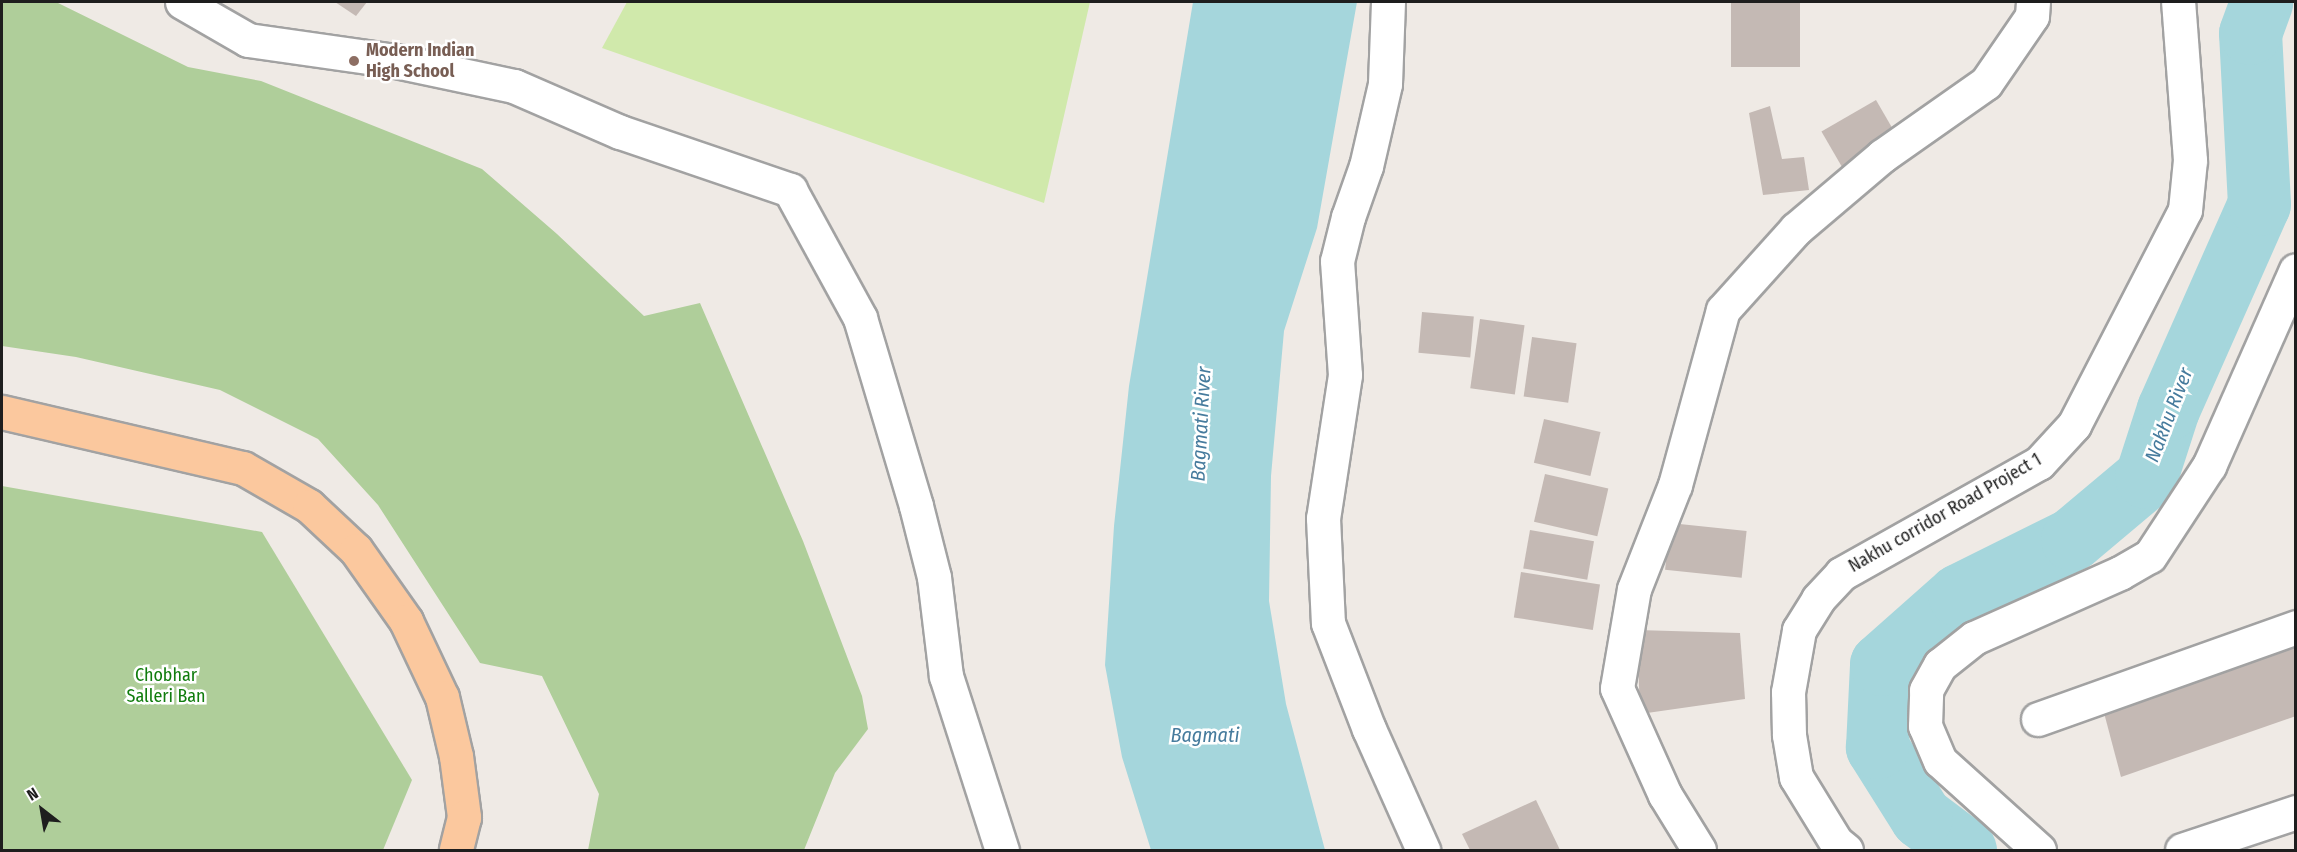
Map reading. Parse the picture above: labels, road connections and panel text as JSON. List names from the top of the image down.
{
  "streets": {
    "street": ["Nakhu corridor Road Project 1"]
  },
  "water": ["Nakhu River", "Bagmati River", "Bagmati"],
  "parks": ["Chobhar Salleri Ban"],
  "places": ["Modern Indian High School"],
  "north": "top left"
}
